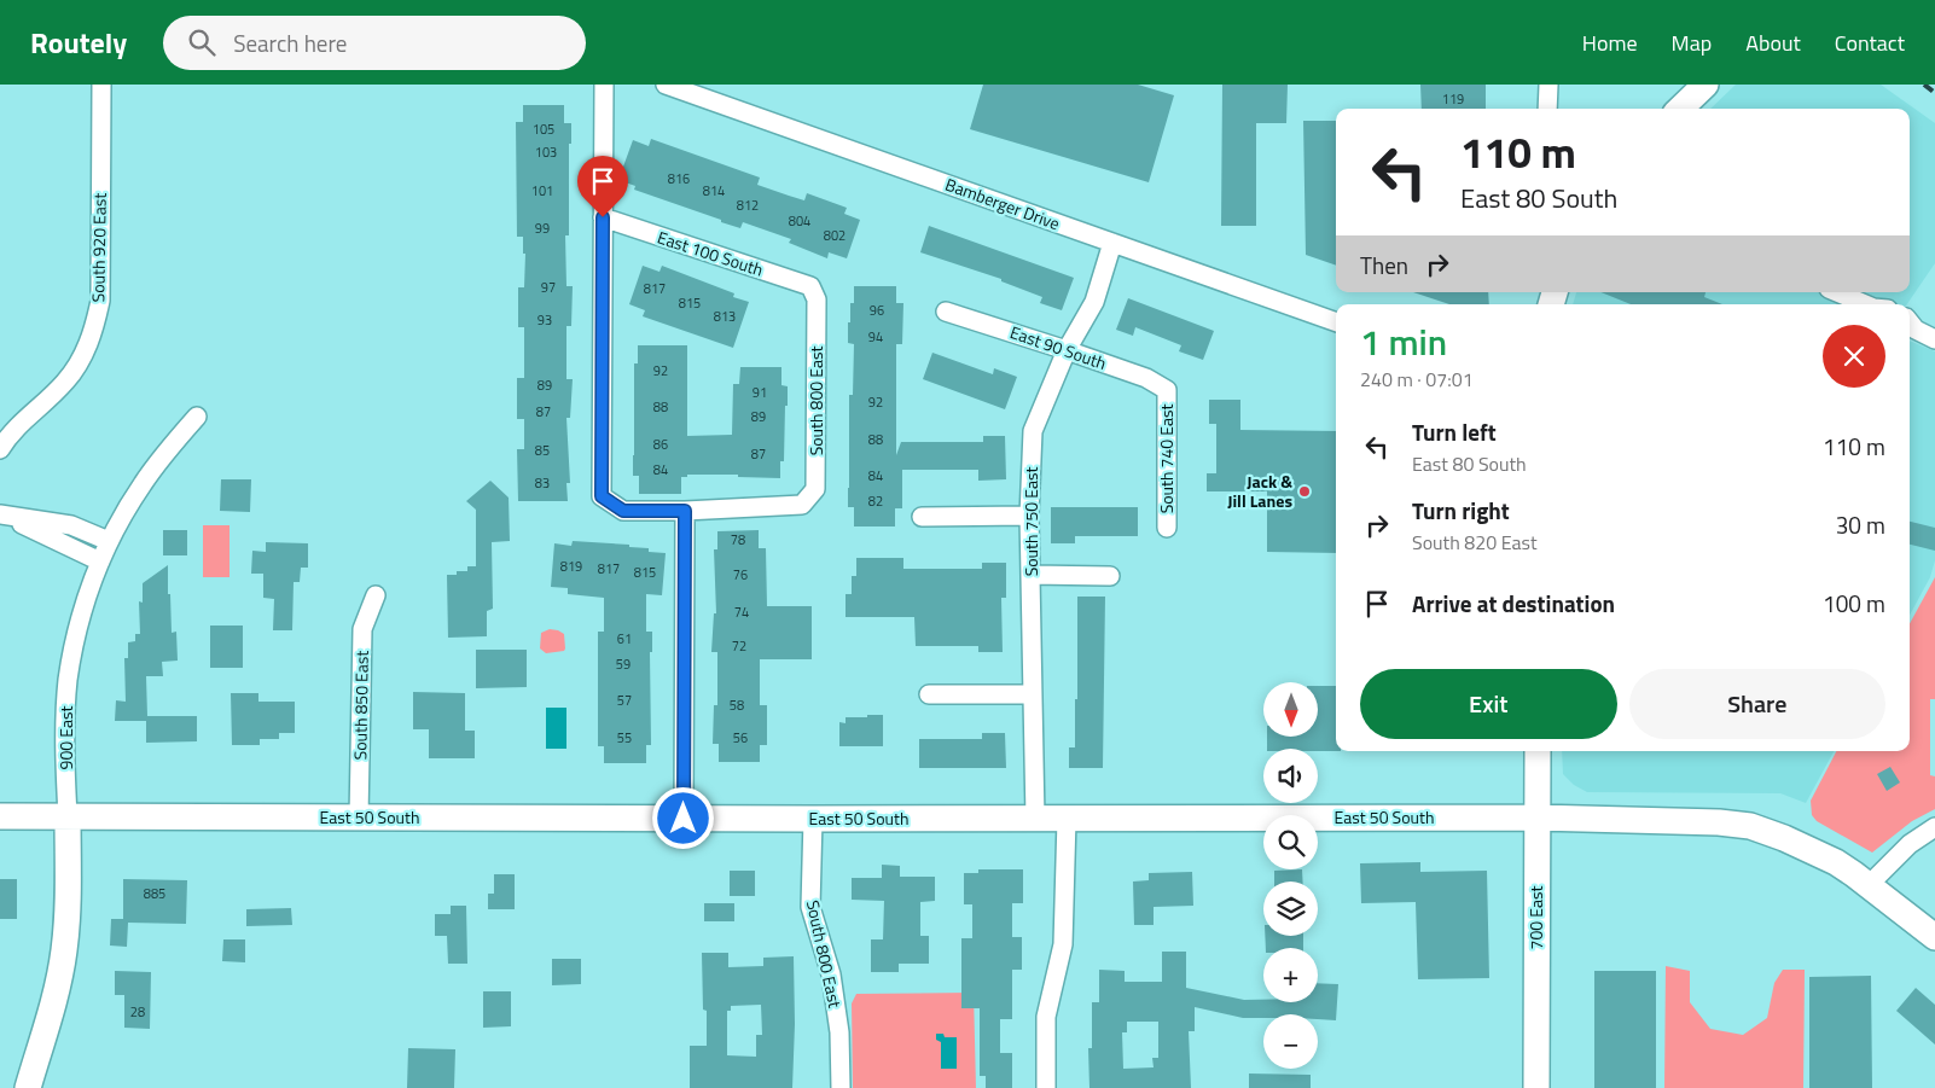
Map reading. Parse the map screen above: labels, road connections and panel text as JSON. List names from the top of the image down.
{
  "streets": {
    "main road": ["900 East", "East 50 South", "700 East"],
    "street": [
      "Bamberger Drive",
      "South 920 East",
      "East 100 South",
      "East 90 South",
      "South 800 East",
      "South 740 East",
      "South 750 East",
      "South 850 East"
    ]
  },
  "crossings": [
    ["Bamberger Drive", "South 750 East"],
    ["East 100 South", "South 800 East"],
    ["East 90 South", "South 740 East"],
    ["East 90 South", "South 750 East"],
    ["South 800 East", "East 50 South"],
    ["South 750 East", "East 50 South"],
    ["South 850 East", "East 50 South"],
    ["900 East", "East 50 South"],
    ["East 50 South", "700 East"]
  ],
  "places": ["Jack & Jill Lanes"],
  "house_numbers": [
    "119",
    "105",
    "103",
    "816",
    "101",
    "814",
    "812",
    "804",
    "99",
    "802",
    "97",
    "817",
    "815",
    "96",
    "813",
    "93",
    "94",
    "92",
    "89",
    "91",
    "92",
    "88",
    "87",
    "89",
    "88",
    "86",
    "85",
    "87",
    "84",
    "84",
    "83",
    "82",
    "78",
    "819",
    "817",
    "815",
    "76",
    "74",
    "61",
    "72",
    "59",
    "57",
    "58",
    "55",
    "56",
    "885",
    "28"
  ],
  "north": "bottom",
  "page": {
    "header": "Routely",
    "search": "Search here",
    "nav": [
      "Home",
      "Map",
      "About",
      "Contact"
    ],
    "turn": ["110 m", "East 80 South"],
    "then": "Then",
    "heading": ["1 min", "240 m · 07:01"],
    "list": [
      {
        "name": "Turn left",
        "note": "East 80 South",
        "value": "110 m"
      },
      {
        "name": "Turn right",
        "note": "South 820 East",
        "value": "30 m"
      },
      {
        "name": "Arrive at destination",
        "value": "100 m"
      }
    ],
    "buttons": ["Exit", "Share"],
    "map_buttons": ["+", "−"]
  }
}
